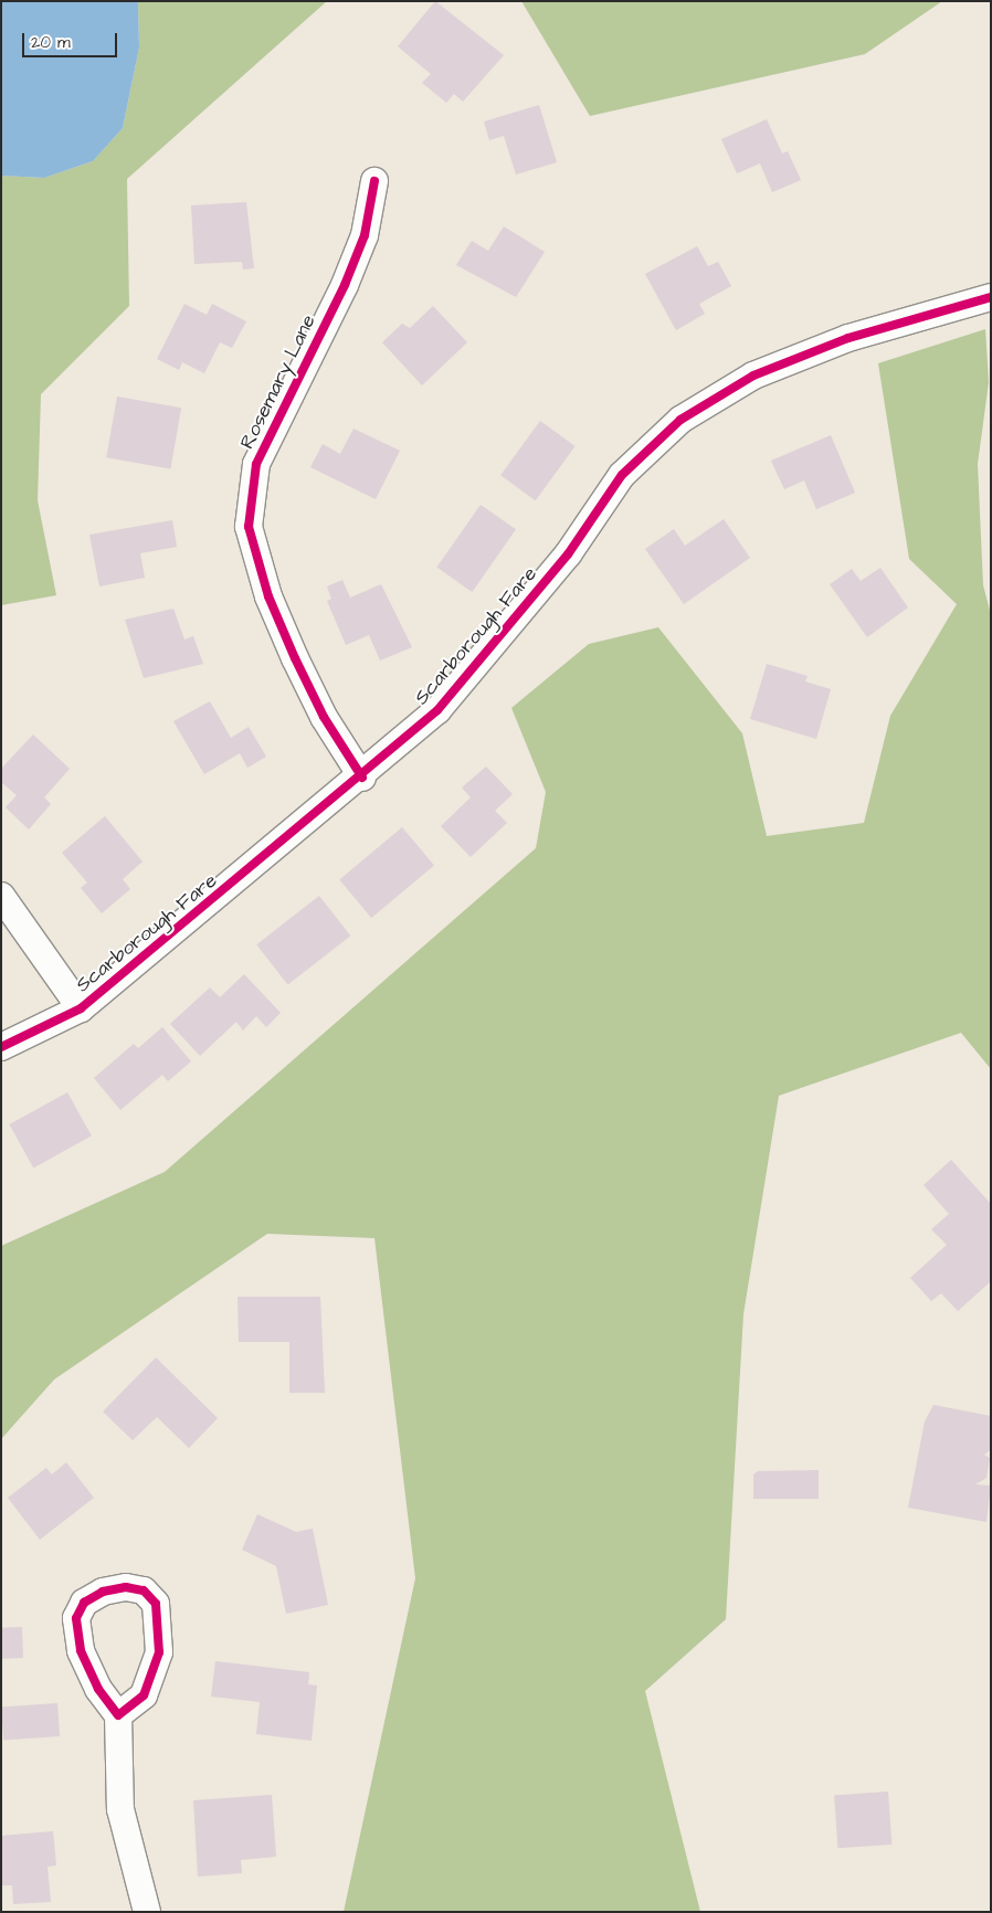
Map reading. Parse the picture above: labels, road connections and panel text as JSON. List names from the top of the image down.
{
  "streets": {
    "street": ["Rosemary Lane", "Scarborough Fare"]
  },
  "crossings": [
    ["Rosemary Lane", "Scarborough Fare"]
  ],
  "scale_bar": "20 m"
}
